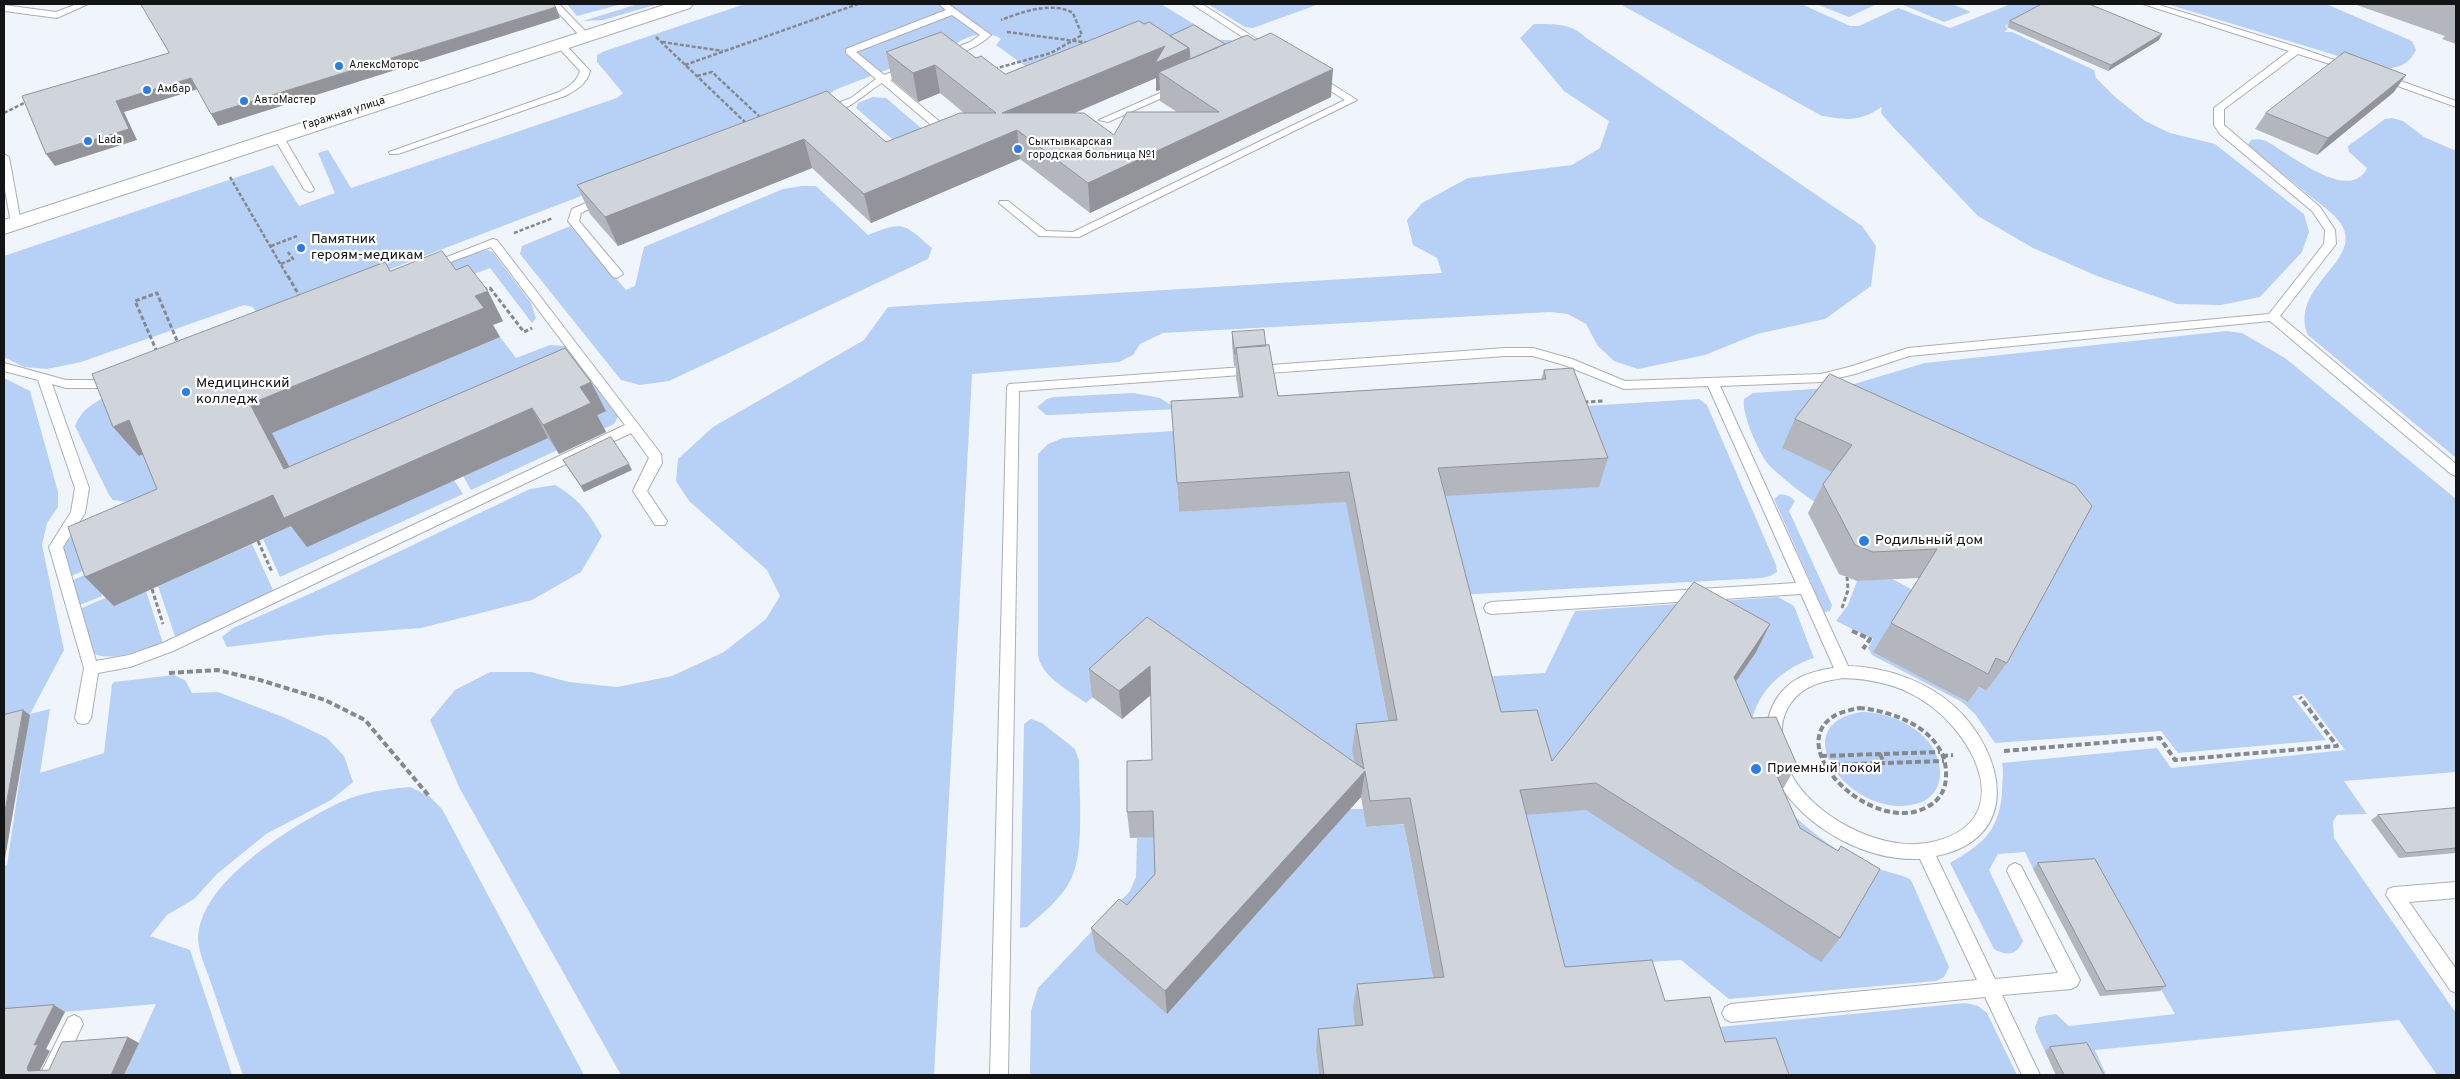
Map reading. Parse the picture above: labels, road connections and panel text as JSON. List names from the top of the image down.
{
  "streets": {
    "street": ["Гаражная улица"]
  },
  "places": [
    "АлексМоторс",
    "Амбар",
    "АвтоМастер",
    "Lada",
    "Сыктывкарская городская больница №1",
    "Памятник героям-медикам",
    "Медицинский колледж",
    "Родильный дом",
    "Приемный покой"
  ]
}
